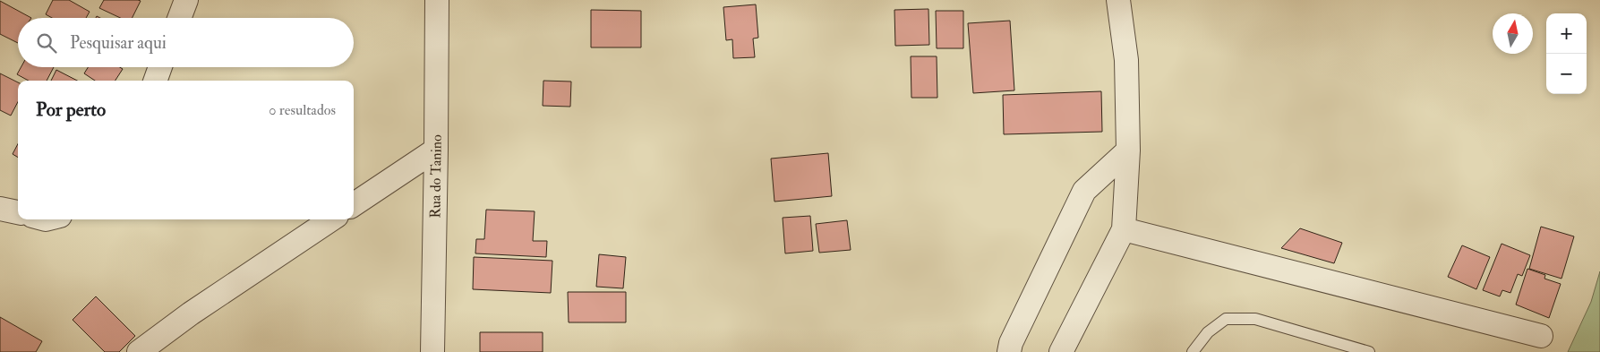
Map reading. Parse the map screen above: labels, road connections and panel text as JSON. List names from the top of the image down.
{
  "streets": {
    "street": ["Rua do Tanino"]
  },
  "north": "top",
  "page": {
    "map_buttons": ["+", "−"],
    "search": "Pesquisar aqui",
    "heading": ["Por perto", "0 resultados"]
  }
}
